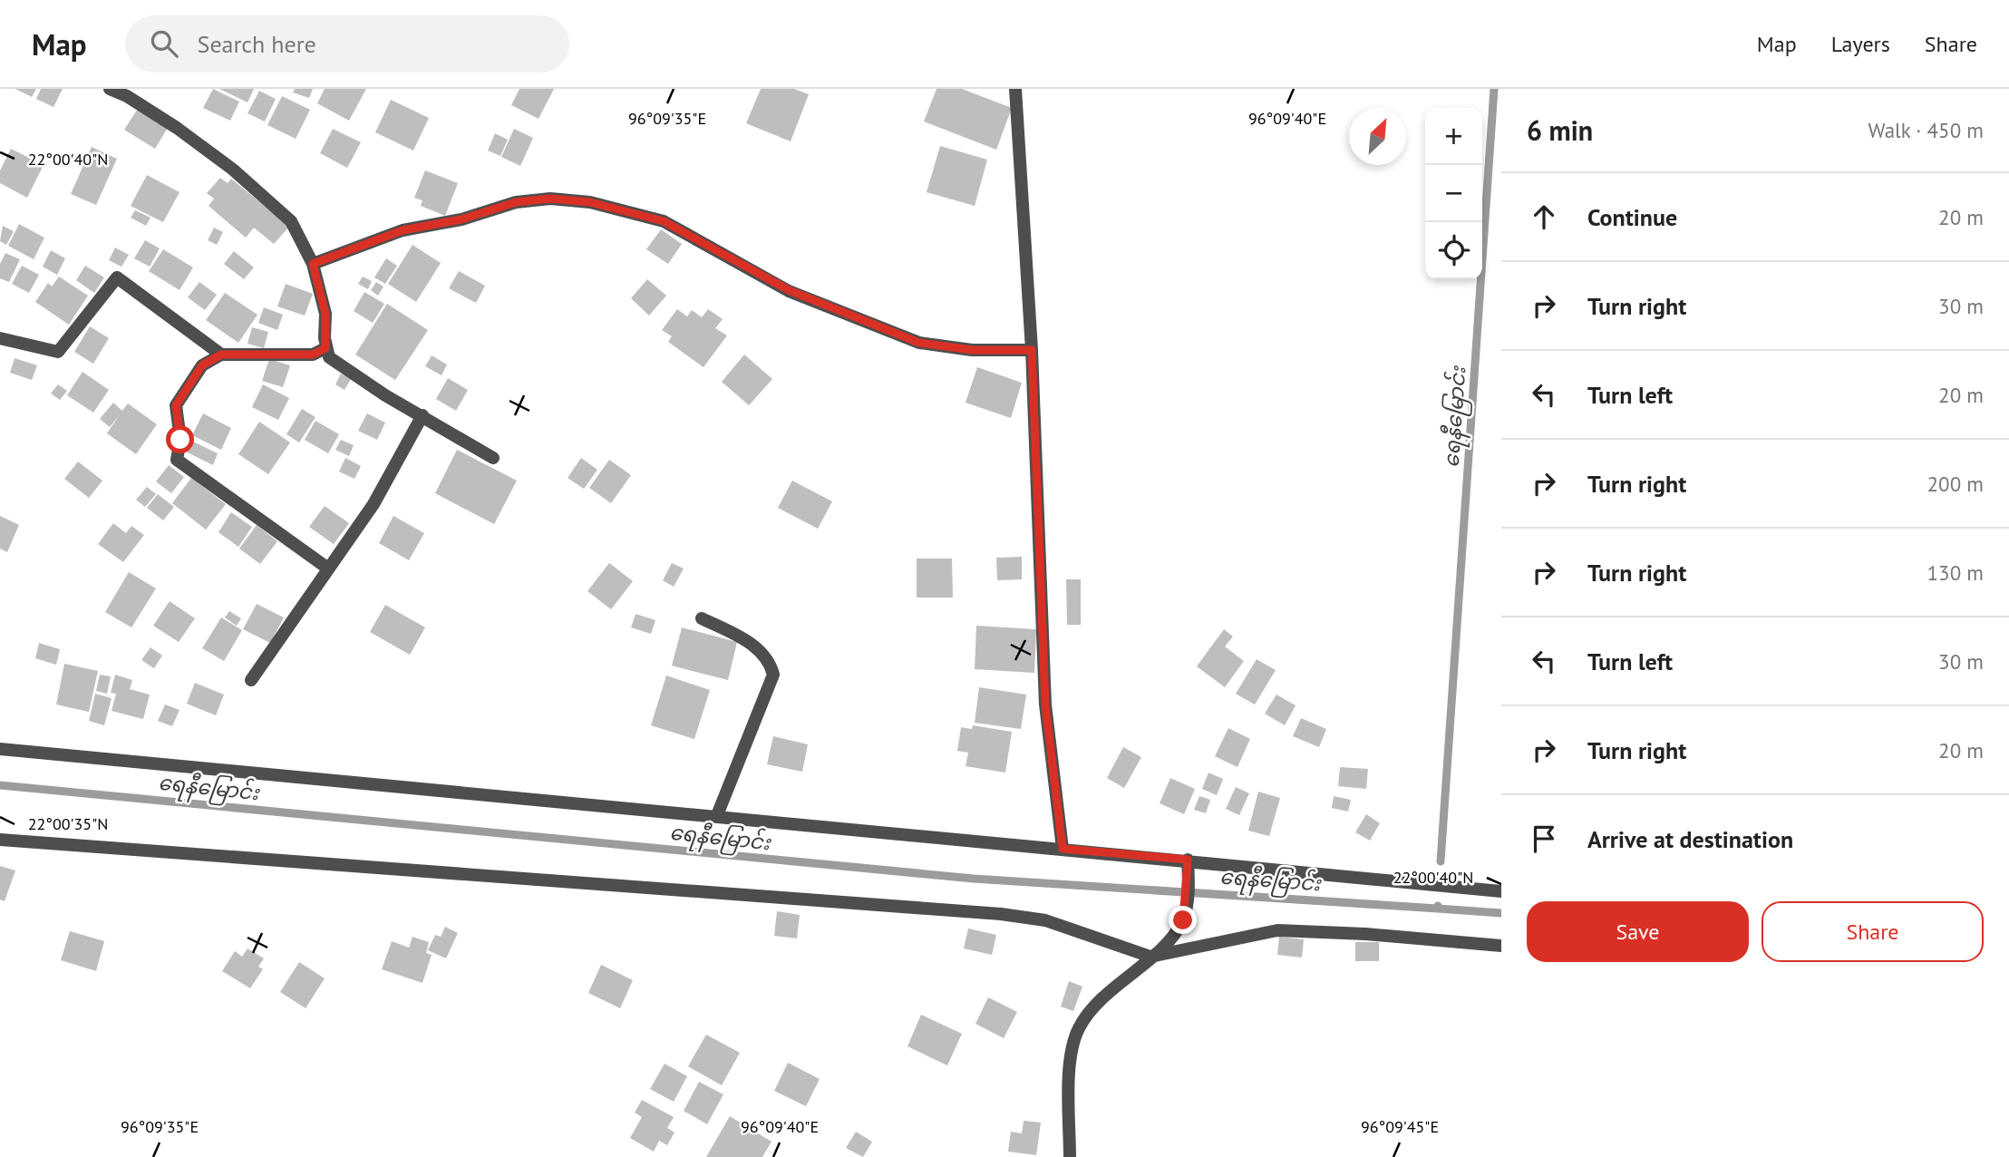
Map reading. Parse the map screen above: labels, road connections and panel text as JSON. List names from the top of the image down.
{
  "water": ["ရေနီမြောင်း"],
  "north": "top right",
  "page": {
    "header": "Map",
    "search": "Search here",
    "nav": ["Map", "Layers", "Share"],
    "heading": ["6 min", "Walk · 450 m"],
    "map_buttons": ["+", "−"],
    "list": [
      ["Continue", "20 m"],
      ["Turn right", "30 m"],
      ["Turn left", "20 m"],
      ["Turn right", "200 m"],
      ["Turn right", "130 m"],
      ["Turn left", "30 m"],
      ["Turn right", "20 m"],
      "Arrive at destination"
    ],
    "buttons": ["Save", "Share"]
  },
  "coordinates": [
    "96°09'35\"E",
    "96°09'40\"E",
    "22°00'40\"N",
    "22°00'35\"N",
    "96°09'45\"E"
  ]
}
